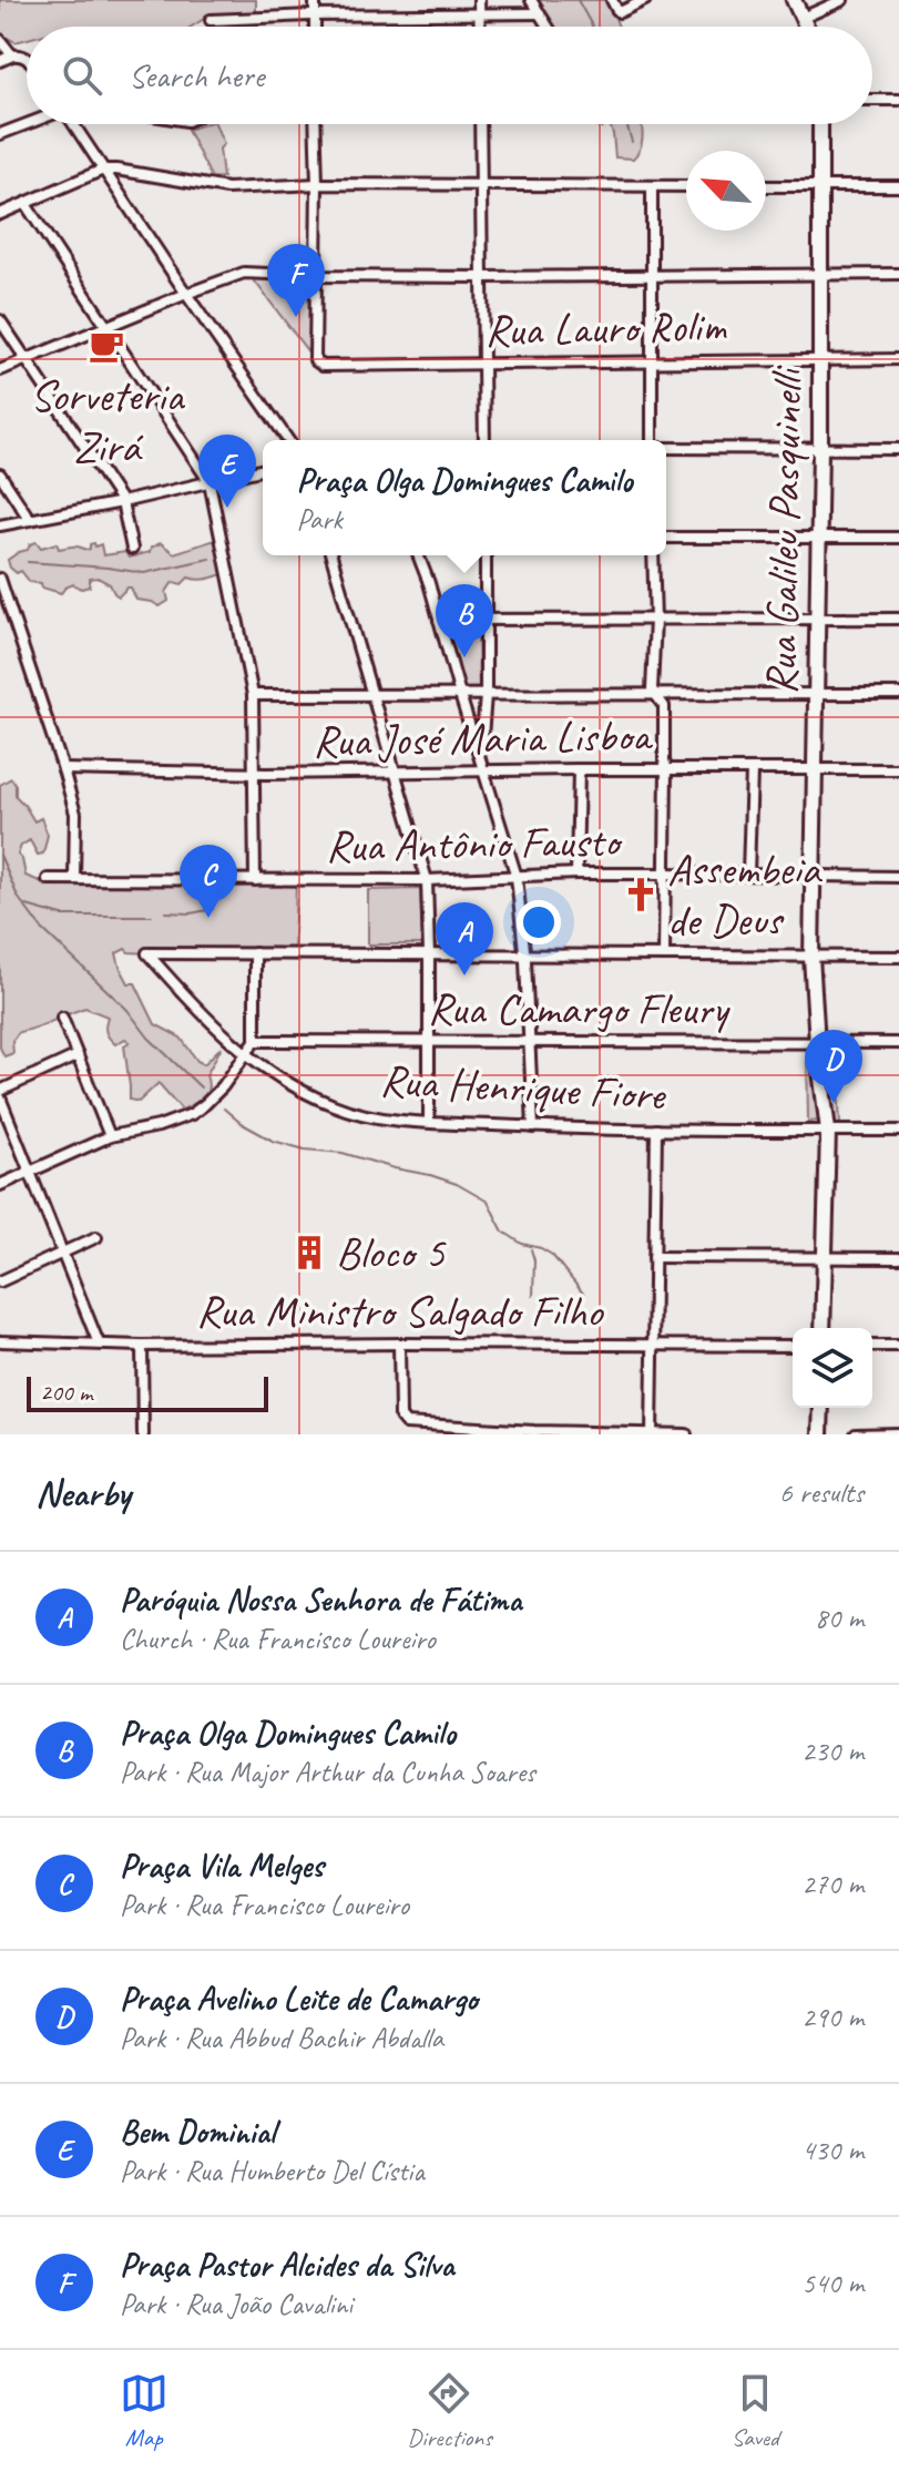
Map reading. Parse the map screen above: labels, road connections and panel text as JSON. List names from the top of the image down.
{
  "streets": {
    "street": [
      "Rua Lauro Rolim",
      "Rua Galileu Pasquinelli",
      "Rua José Maria Lisboa",
      "Rua Antônio Fausto",
      "Rua Camargo Fleury",
      "Rua Henrique Fiore",
      "Rua Ministro Salgado Filho"
    ]
  },
  "crossings": [
    ["Rua Lauro Rolim", "Rua Galileu Pasquinelli"],
    ["Rua Galileu Pasquinelli", "Rua José Maria Lisboa"],
    ["Rua Galileu Pasquinelli", "Rua Antônio Fausto"],
    ["Rua Galileu Pasquinelli", "Rua Camargo Fleury"],
    ["Rua Galileu Pasquinelli", "Rua Henrique Fiore"]
  ],
  "places": {
    "cafe": ["Sorveteria Zirá"],
    "church": ["Assembeia de Deus"],
    "building": ["Bloco 5"]
  },
  "scale_bar": "200 m",
  "north": "top left",
  "page": {
    "search": "Search here",
    "pins": [
      "F",
      "E",
      "B",
      "C",
      "A",
      "D"
    ],
    "popup": ["Praça Olga Domingues Camilo", "Park"],
    "scale": "200 m",
    "heading": ["Nearby", "6 results"],
    "list": [
      {
        "mark": "A",
        "name": "Paróquia Nossa Senhora de Fátima",
        "note": "Church · Rua Francisco Loureiro",
        "value": "80 m"
      },
      {
        "mark": "B",
        "name": "Praça Olga Domingues Camilo",
        "note": "Park · Rua Major Arthur da Cunha Soares",
        "value": "230 m"
      },
      {
        "mark": "C",
        "name": "Praça Vila Melges",
        "note": "Park · Rua Francisco Loureiro",
        "value": "270 m"
      },
      {
        "mark": "D",
        "name": "Praça Avelino Leite de Camargo",
        "note": "Park · Rua Abbud Bachir Abdalla",
        "value": "290 m"
      },
      {
        "mark": "E",
        "name": "Bem Dominial",
        "note": "Park · Rua Humberto Del Cístia",
        "value": "430 m"
      },
      {
        "mark": "F",
        "name": "Praça Pastor Alcides da Silva",
        "note": "Park · Rua João Cavalini",
        "value": "540 m"
      }
    ],
    "nav": ["Map", "Directions", "Saved"]
  }
}
